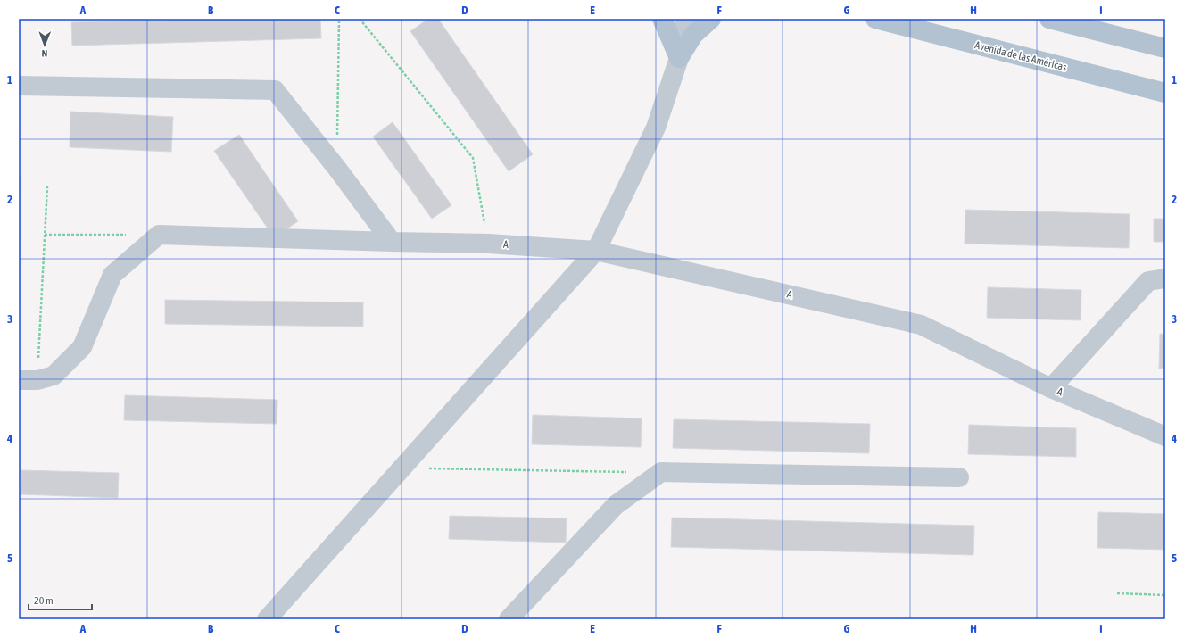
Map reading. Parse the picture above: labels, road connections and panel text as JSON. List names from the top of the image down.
{
  "streets": {
    "main road": ["Avenida de las Américas"],
    "street": ["A"]
  },
  "scale_bar": "20 m",
  "north": "bottom",
  "grid": {
    "columns": [
      "A",
      "B",
      "C",
      "D",
      "E",
      "F",
      "G",
      "H",
      "I"
    ],
    "rows": [
      "1",
      "2",
      "3",
      "4",
      "5"
    ]
  }
}
